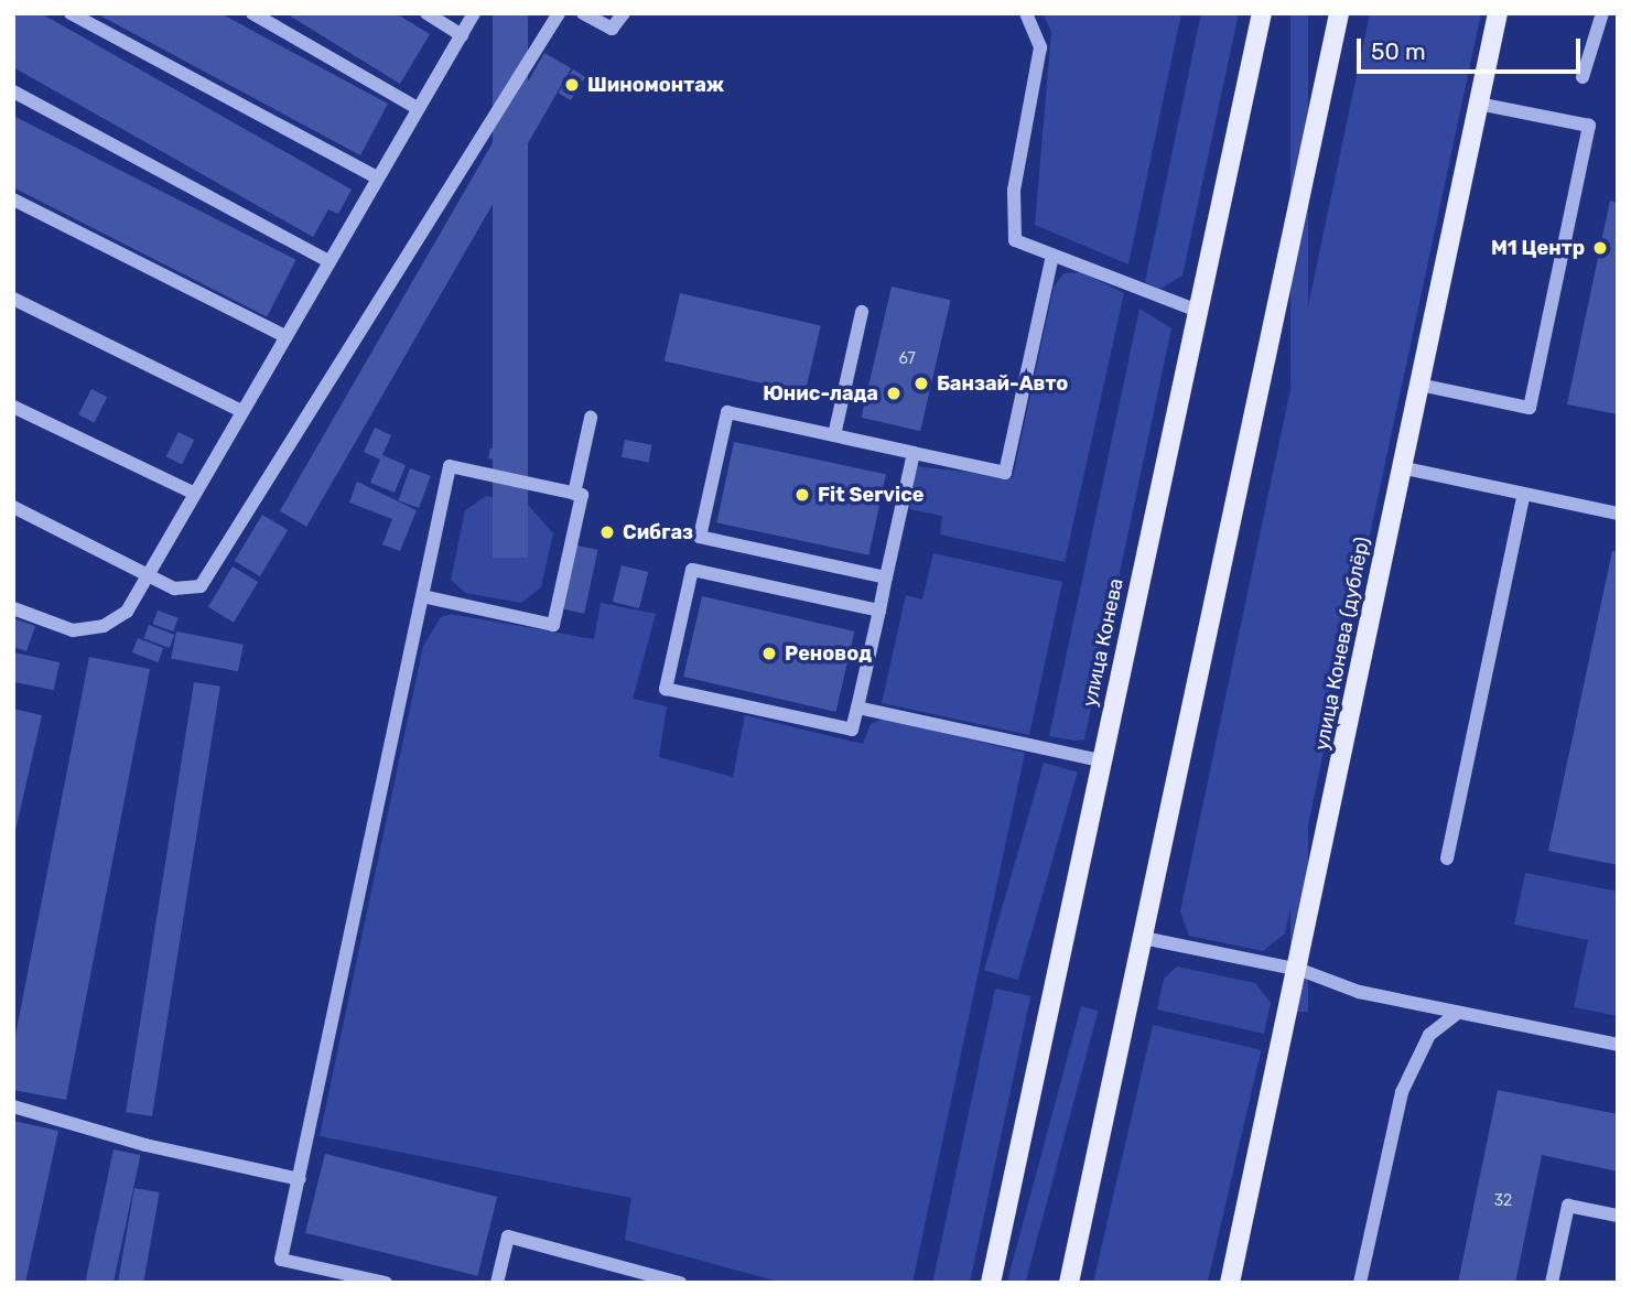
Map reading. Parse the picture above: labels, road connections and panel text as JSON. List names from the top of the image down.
{
  "streets": {
    "main road": ["улица Конева", "улица Конева (дублёр)"]
  },
  "places": [
    "Шиномонтаж",
    "М1 Центр",
    "Банзай-Авто",
    "Юнис-лада",
    "Fit Service",
    "Сибгаз",
    "Реновод"
  ],
  "house_numbers": ["67", "32"],
  "scale_bar": "50 m"
}
